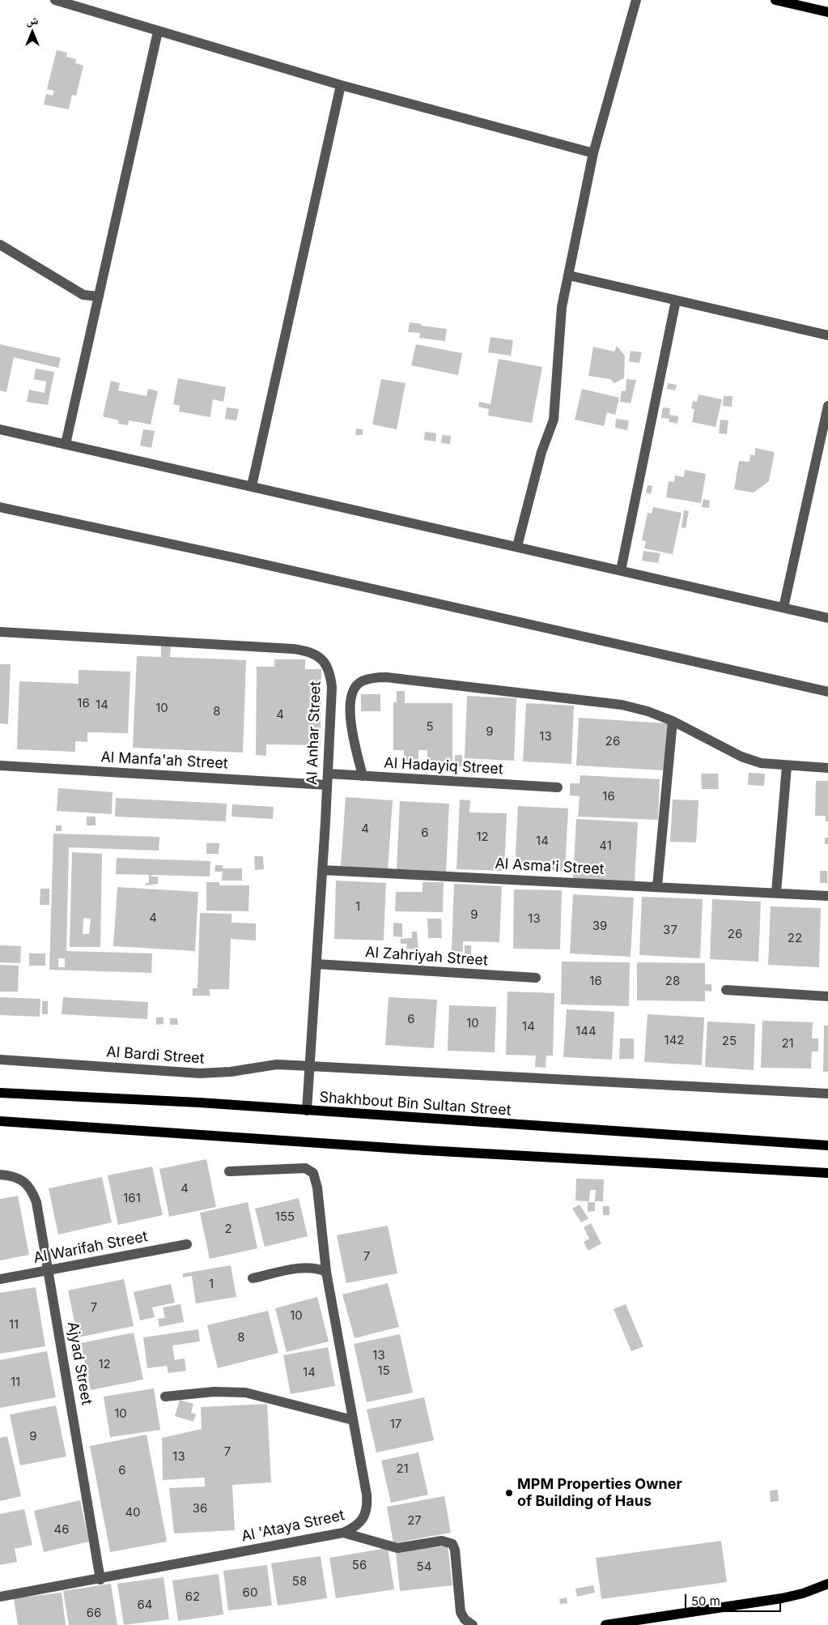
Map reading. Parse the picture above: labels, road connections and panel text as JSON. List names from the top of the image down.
{
  "streets": {
    "main road": ["Shakhbout Bin Sultan Street"],
    "street": [
      "Al Anhar Street",
      "Al Manfa'ah Street",
      "Al Hadayiq Street",
      "Al Asma'i Street",
      "Al Zahriyah Street",
      "Al Bardi Street",
      "Al Warifah Street",
      "Ajyad Street",
      "Al 'Ataya Street"
    ]
  },
  "crossings": [
    ["Al Anhar Street", "Al Manfa'ah Street"],
    ["Al Anhar Street", "Al Hadayiq Street"],
    ["Al Anhar Street", "Al Asma'i Street"],
    ["Al Anhar Street", "Al Zahriyah Street"],
    ["Al Anhar Street", "Al Bardi Street"],
    ["Al Anhar Street", "Shakhbout Bin Sultan Street"],
    ["Al Warifah Street", "Ajyad Street"],
    ["Ajyad Street", "Al 'Ataya Street"]
  ],
  "places": ["MPM Properties Owner of Building of Haus"],
  "house_numbers": [
    "16",
    "14",
    "10",
    "8",
    "4",
    "5",
    "9",
    "13",
    "26",
    "16",
    "4",
    "6",
    "12",
    "14",
    "41",
    "1",
    "9",
    "4",
    "13",
    "39",
    "37",
    "26",
    "22",
    "16",
    "28",
    "6",
    "10",
    "14",
    "144",
    "142",
    "25",
    "21",
    "4",
    "161",
    "155",
    "2",
    "7",
    "1",
    "7",
    "10",
    "11",
    "8",
    "13",
    "12",
    "15",
    "14",
    "11",
    "10",
    "17",
    "9",
    "7",
    "13",
    "21",
    "6",
    "36",
    "40",
    "27",
    "46",
    "56",
    "54",
    "58",
    "60",
    "62",
    "64",
    "66"
  ],
  "scale_bar": "50 m",
  "north": "top"
}
